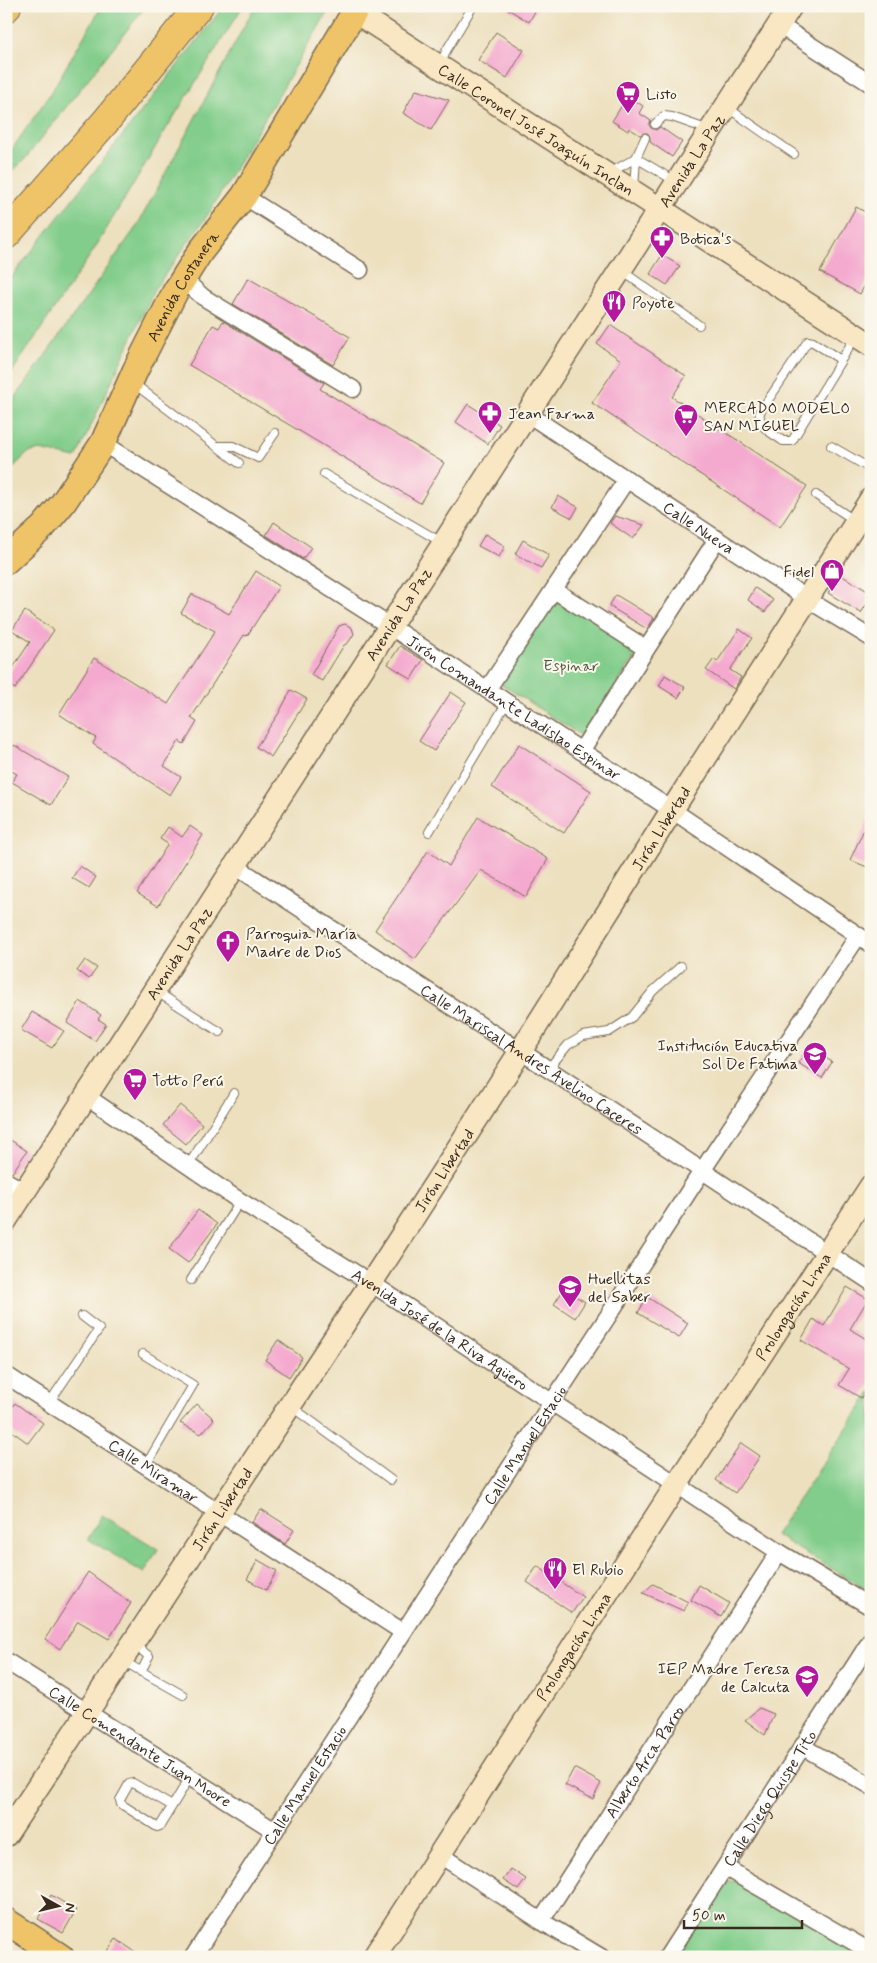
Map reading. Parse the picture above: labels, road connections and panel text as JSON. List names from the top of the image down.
{
  "streets": {
    "main road": ["Avenida Costanera"],
    "street": [
      "Calle Coronel José Joaquín Inclan",
      "Avenida La Paz",
      "Calle Nueva",
      "Jirón Comandante Ladislao Espinar",
      "Jirón Libertad",
      "Calle Mariscal Andres Avelino Caceres",
      "Prolongación Lima",
      "Avenida José de la Riva Agüero",
      "Calle Manuel Estacio",
      "Calle Miramar",
      "Calle Comendante Juan Moore",
      "Alberto Arca Parro",
      "Calle Diego Quispe Tito"
    ]
  },
  "crossings": [
    ["Calle Coronel José Joaquín Inclan", "Avenida La Paz"],
    ["Calle Coronel José Joaquín Inclan", "Avenida Costanera"],
    ["Avenida La Paz", "Calle Nueva"],
    ["Avenida La Paz", "Jirón Comandante Ladislao Espinar"],
    ["Avenida La Paz", "Calle Mariscal Andres Avelino Caceres"],
    ["Avenida La Paz", "Avenida José de la Riva Agüero"],
    ["Avenida Costanera", "Jirón Comandante Ladislao Espinar"],
    ["Calle Nueva", "Jirón Libertad"],
    ["Jirón Comandante Ladislao Espinar", "Jirón Libertad"],
    ["Jirón Comandante Ladislao Espinar", "Calle Manuel Estacio"],
    ["Jirón Libertad", "Calle Mariscal Andres Avelino Caceres"],
    ["Jirón Libertad", "Avenida José de la Riva Agüero"],
    ["Jirón Libertad", "Calle Miramar"],
    ["Jirón Libertad", "Calle Comendante Juan Moore"],
    ["Calle Mariscal Andres Avelino Caceres", "Prolongación Lima"],
    ["Calle Mariscal Andres Avelino Caceres", "Calle Manuel Estacio"],
    ["Prolongación Lima", "Avenida José de la Riva Agüero"],
    ["Avenida José de la Riva Agüero", "Calle Manuel Estacio"],
    ["Avenida José de la Riva Agüero", "Alberto Arca Parro"],
    ["Calle Manuel Estacio", "Calle Miramar"],
    ["Calle Manuel Estacio", "Calle Comendante Juan Moore"]
  ],
  "parks": ["Espinar"],
  "places": {
    "supermarket": ["Listo", "MERCADO MODELO SAN MIGUEL", "Totto Perú"],
    "pharmacy": ["Botica's", "Jean Farma"],
    "restaurant": ["Poyote", "El Rubio"],
    "shop": ["Fidel"],
    "church": ["Parroquia María Madre de Dios"],
    "school or university": ["Institución Educativa Sol De Fatima", "Huellitas del Saber", "IEP Madre Teresa de Calcuta"]
  },
  "scale_bar": "50 m",
  "north": "right"
}
